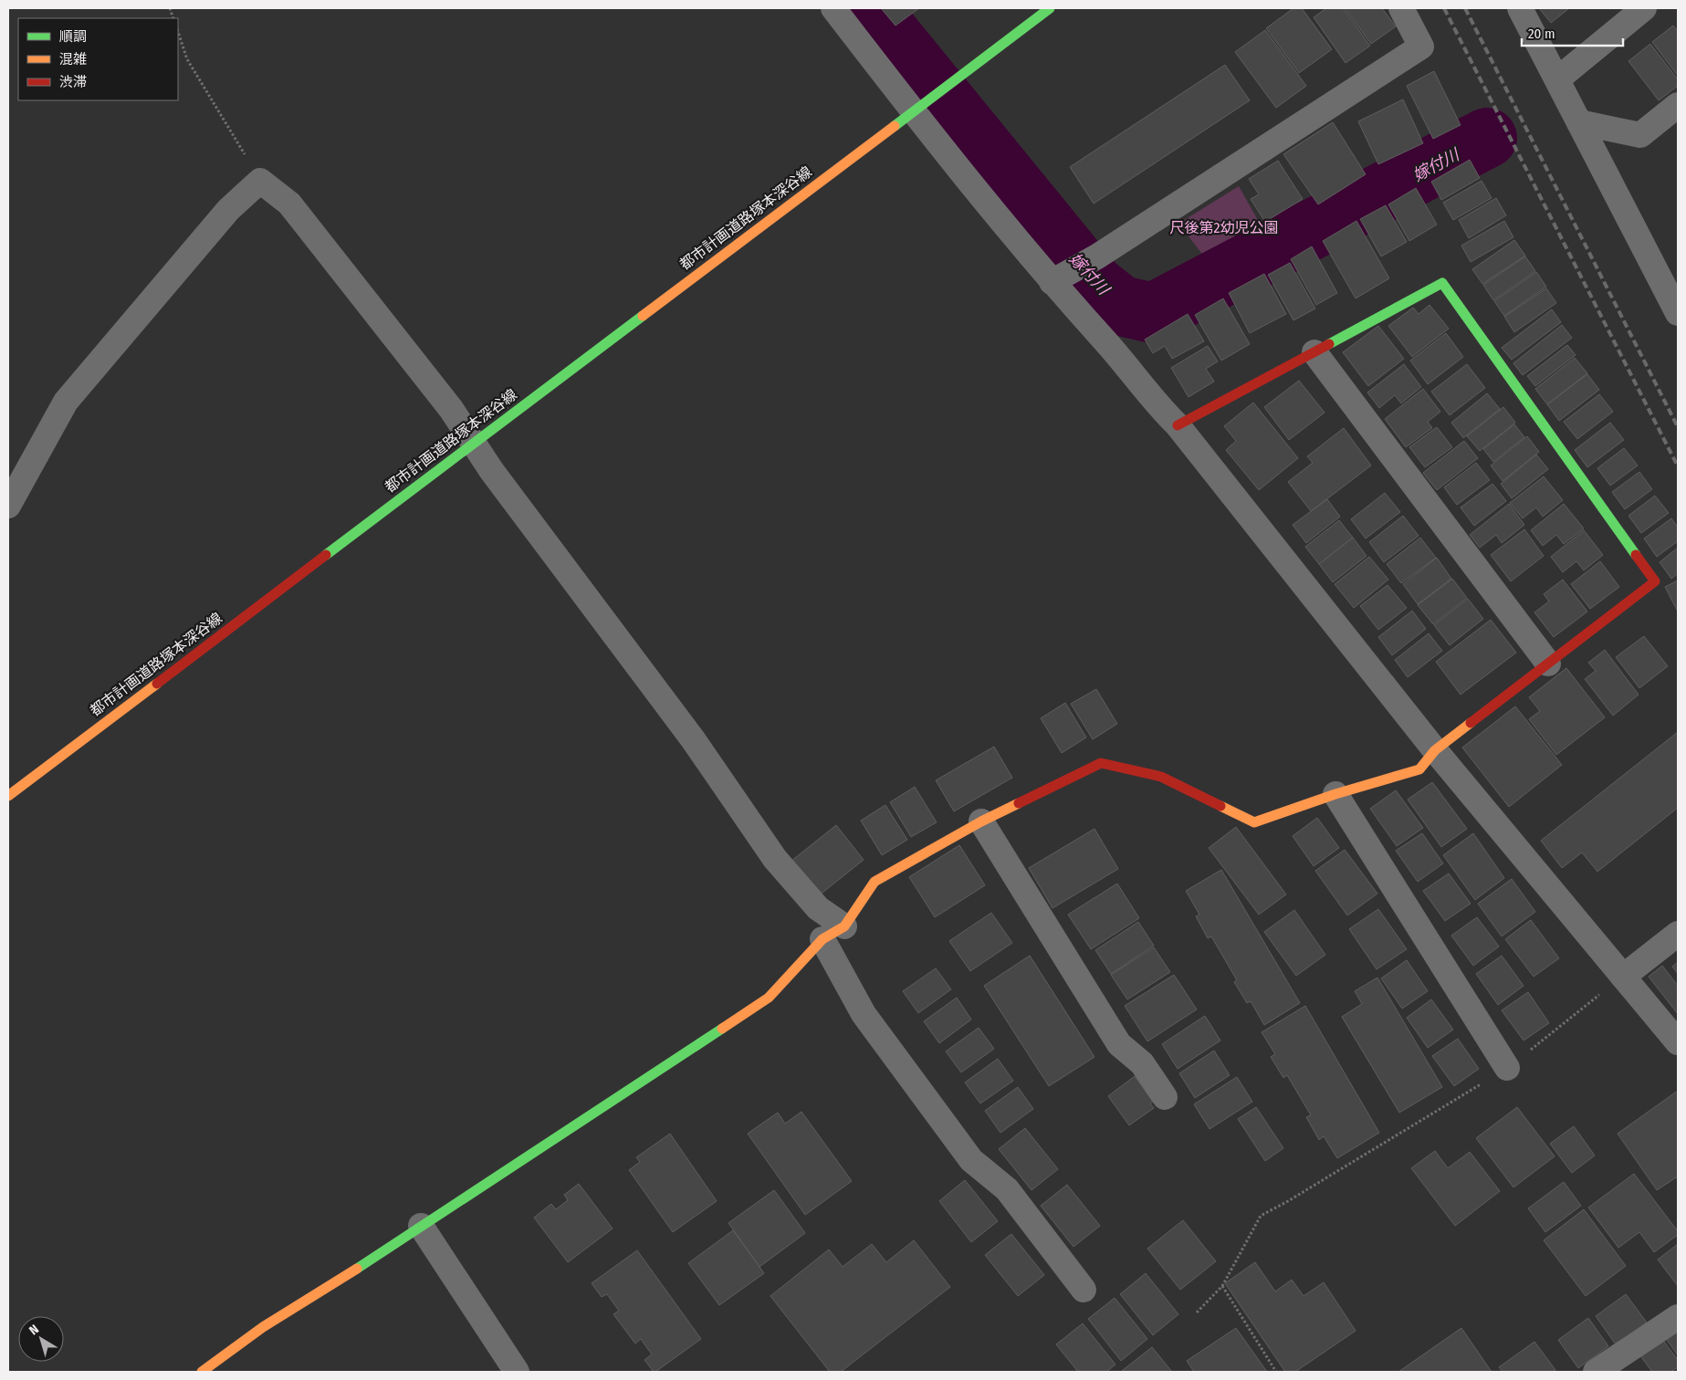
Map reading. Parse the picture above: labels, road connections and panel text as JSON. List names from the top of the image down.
{
  "streets": {
    "street": ["都市計画道路塚本深谷線"]
  },
  "water": ["嫁付川"],
  "parks": ["尺後第2幼児公園"],
  "legend": ["順調", "混雑", "渋滞"],
  "scale_bar": "20 m",
  "north": "top left"
}
